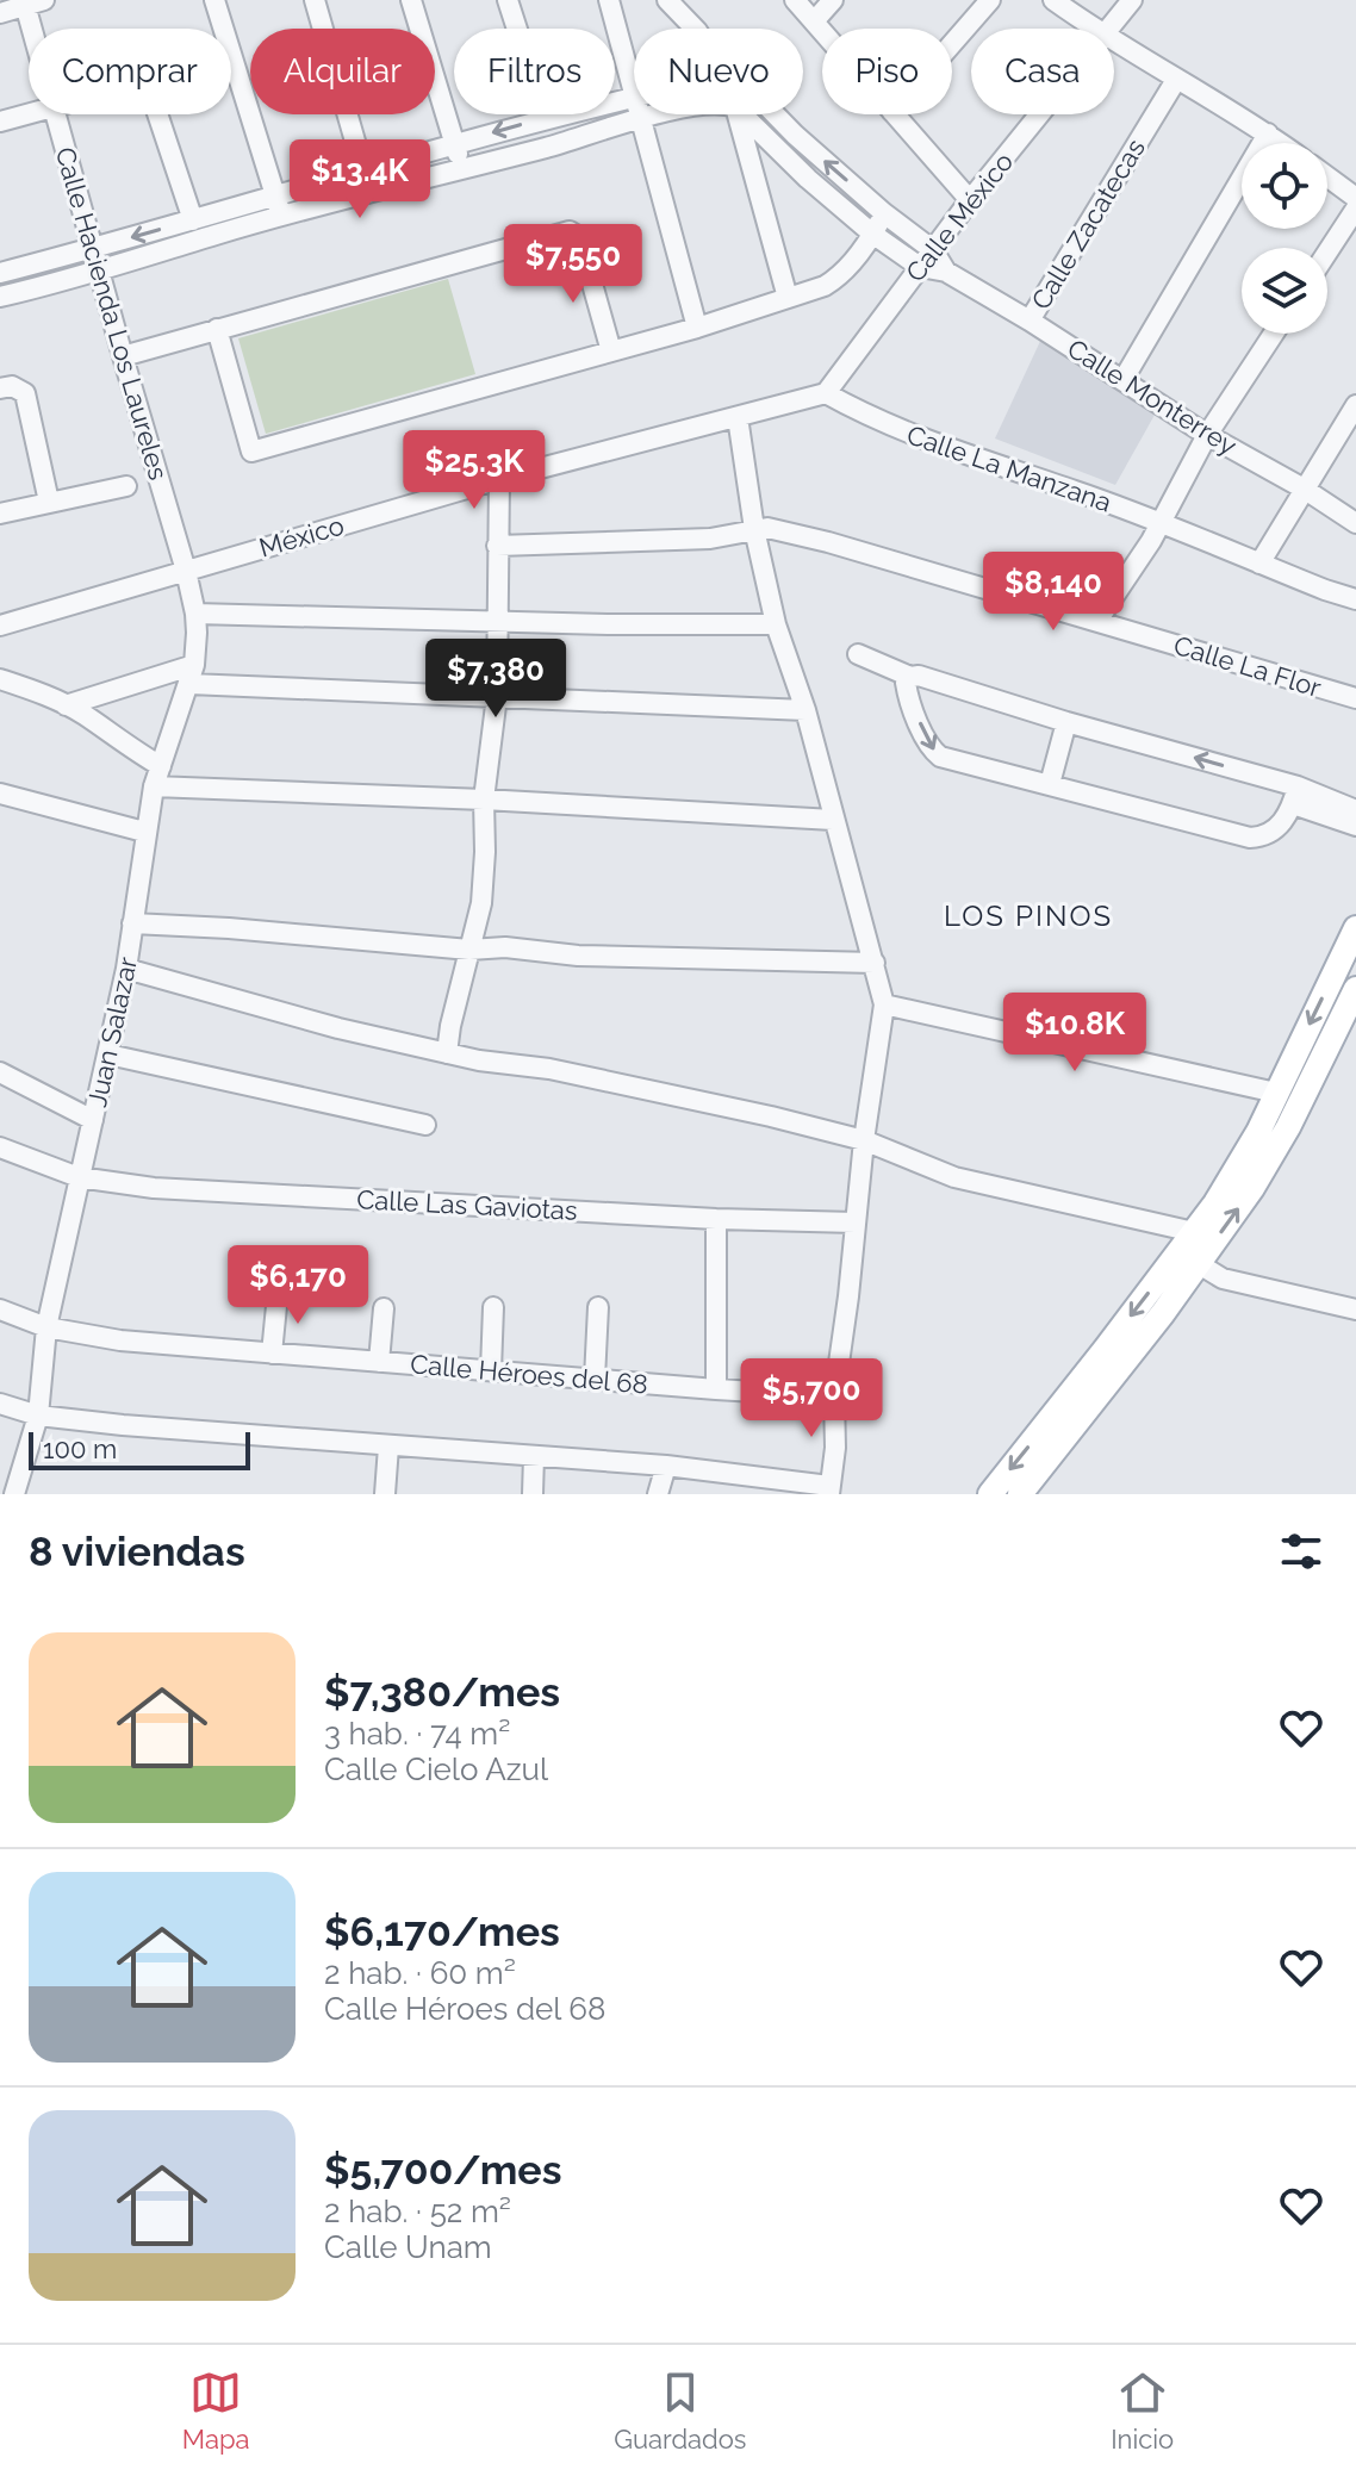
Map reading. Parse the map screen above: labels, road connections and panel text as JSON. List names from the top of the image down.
{
  "streets": {
    "street": [
      "Calle México",
      "Calle Zacatecas",
      "Calle Hacienda Los Laureles",
      "Calle Monterrey",
      "Calle La Manzana",
      "México",
      "Calle La Flor",
      "Juan Salazar",
      "Calle Las Gaviotas",
      "Calle Héroes del 68"
    ]
  },
  "crossings": [
    ["Calle México", "Calle Monterrey"],
    ["Calle México", "Calle La Manzana"],
    ["Calle México", "México"],
    ["Calle Zacatecas", "Calle Monterrey"],
    ["Calle Hacienda Los Laureles", "México"],
    ["Calle Hacienda Los Laureles", "Juan Salazar"],
    ["Calle La Manzana", "México"],
    ["México", "Juan Salazar"],
    ["Juan Salazar", "Calle Las Gaviotas"],
    ["Juan Salazar", "Calle Héroes del 68"]
  ],
  "districts": ["LOS PINOS"],
  "scale_bar": "100 m",
  "page": {
    "chip": [
      "Comprar",
      "Alquilar",
      "Filtros",
      "Nuevo",
      "Piso",
      "Casa"
    ],
    "price": [
      "$13.4K",
      "$7,550",
      "$25.3K",
      "$8,140",
      "$7,380",
      "$10.8K",
      "$6,170",
      "$5,700"
    ],
    "scale": "100 m",
    "heading": "8 viviendas",
    "list": [
      {
        "name": "$7,380/mes",
        "note": "3 hab. · 74 m² · Calle Cielo Azul"
      },
      {
        "name": "$6,170/mes",
        "note": "2 hab. · 60 m² · Calle Héroes del 68"
      },
      {
        "name": "$5,700/mes",
        "note": "2 hab. · 52 m² · Calle Unam"
      }
    ],
    "tabs": ["Mapa", "Guardados", "Inicio"]
  }
}
